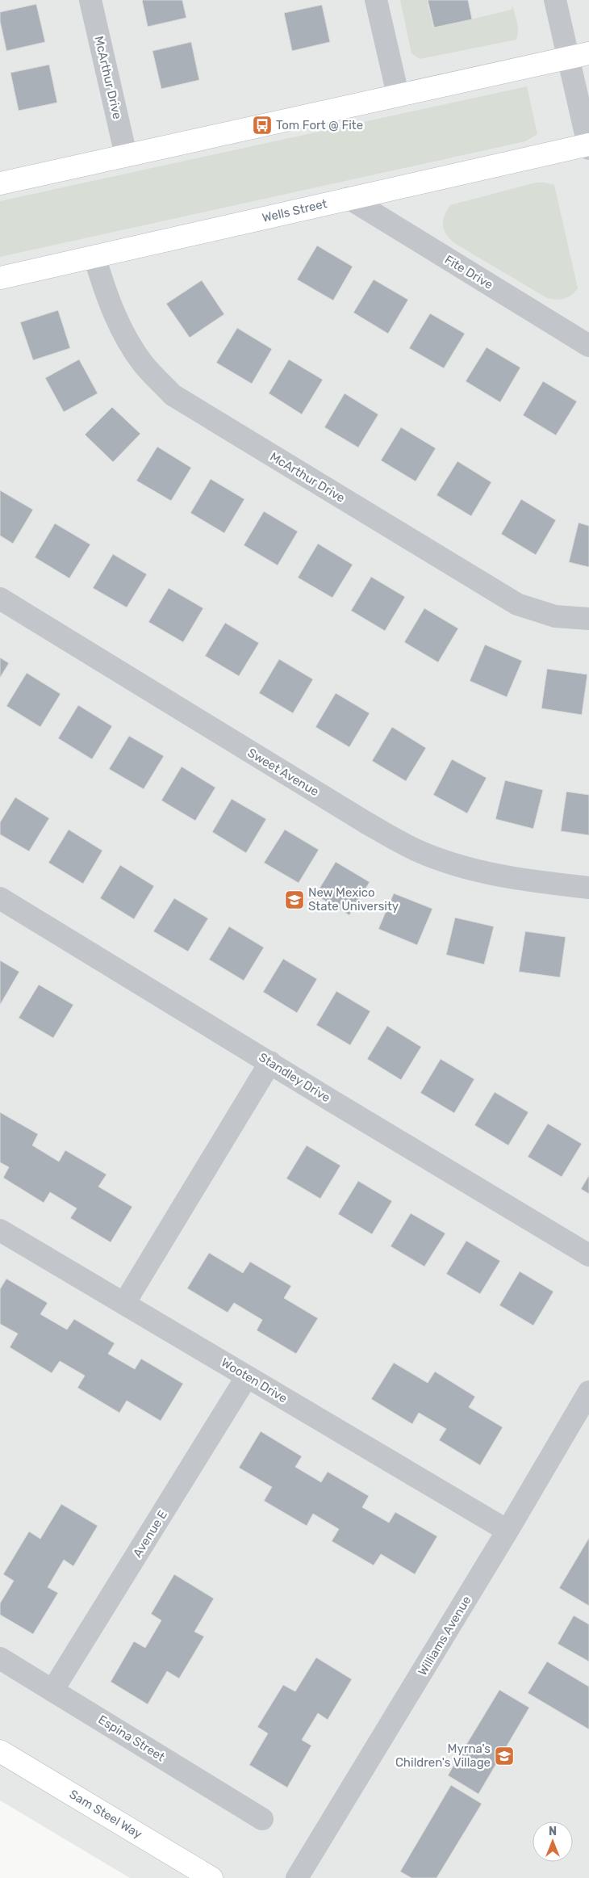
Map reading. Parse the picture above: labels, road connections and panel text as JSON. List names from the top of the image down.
{
  "streets": {
    "street": [
      "McArthur Drive",
      "Wells Street",
      "Fite Drive",
      "Sweet Avenue",
      "Standley Drive",
      "Wooten Drive",
      "Avenue E",
      "Williams Avenue",
      "Espina Street",
      "Sam Steel Way"
    ]
  },
  "crossings": [
    ["McArthur Drive", "Wells Street"],
    ["Wells Street", "Fite Drive"],
    ["Wooten Drive", "Avenue E"],
    ["Wooten Drive", "Williams Avenue"],
    ["Avenue E", "Espina Street"]
  ],
  "places": {
    "bus stop": ["Tom Fort @ Fite"],
    "school or university": ["New Mexico State University", "Myrna's Children's Village"]
  },
  "north": "top"
}
